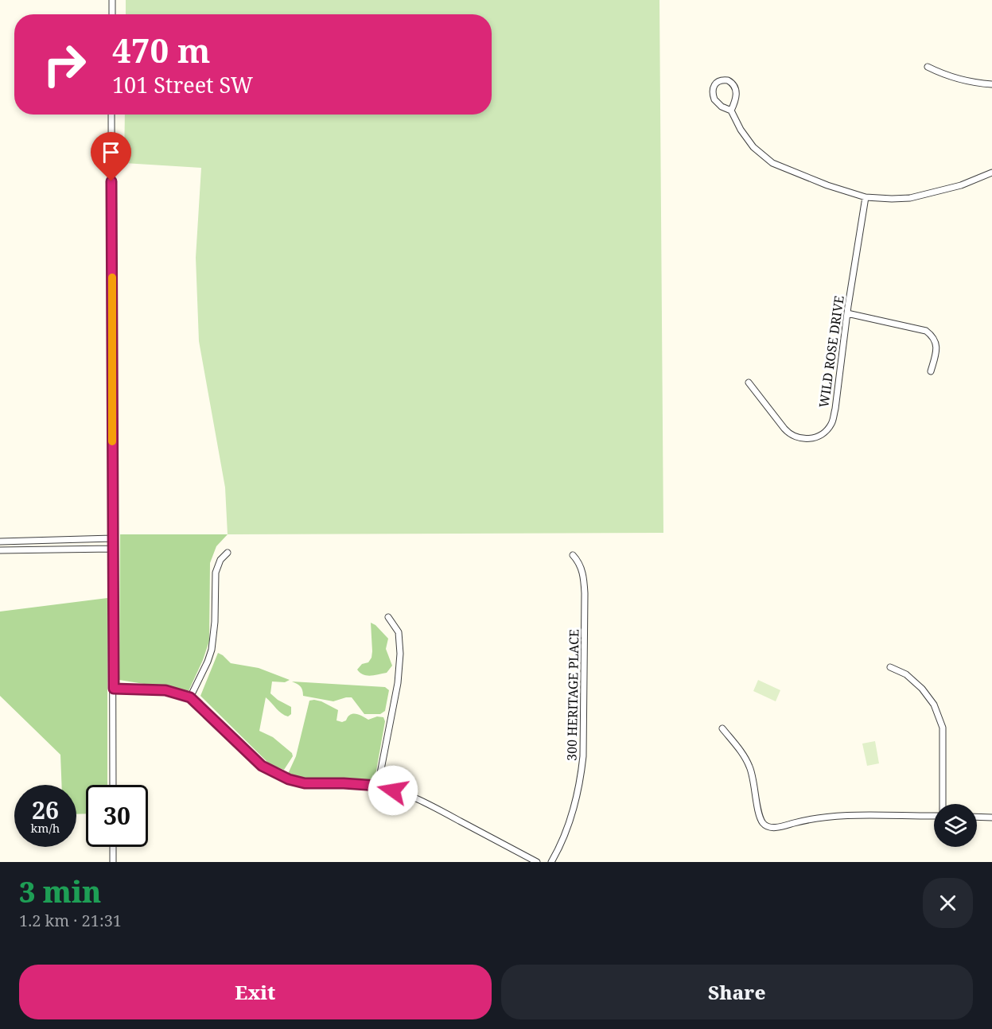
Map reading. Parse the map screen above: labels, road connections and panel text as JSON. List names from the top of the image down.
{
  "streets": {
    "street": ["WILD ROSE DRIVE", "300 HERITAGE PLACE"]
  },
  "page": {
    "turn": ["470 m", "101 Street SW"],
    "speed": "26 km/h",
    "limit": "30",
    "heading": ["3 min", "1.2 km · 21:31"],
    "buttons": ["Exit", "Share"]
  }
}
